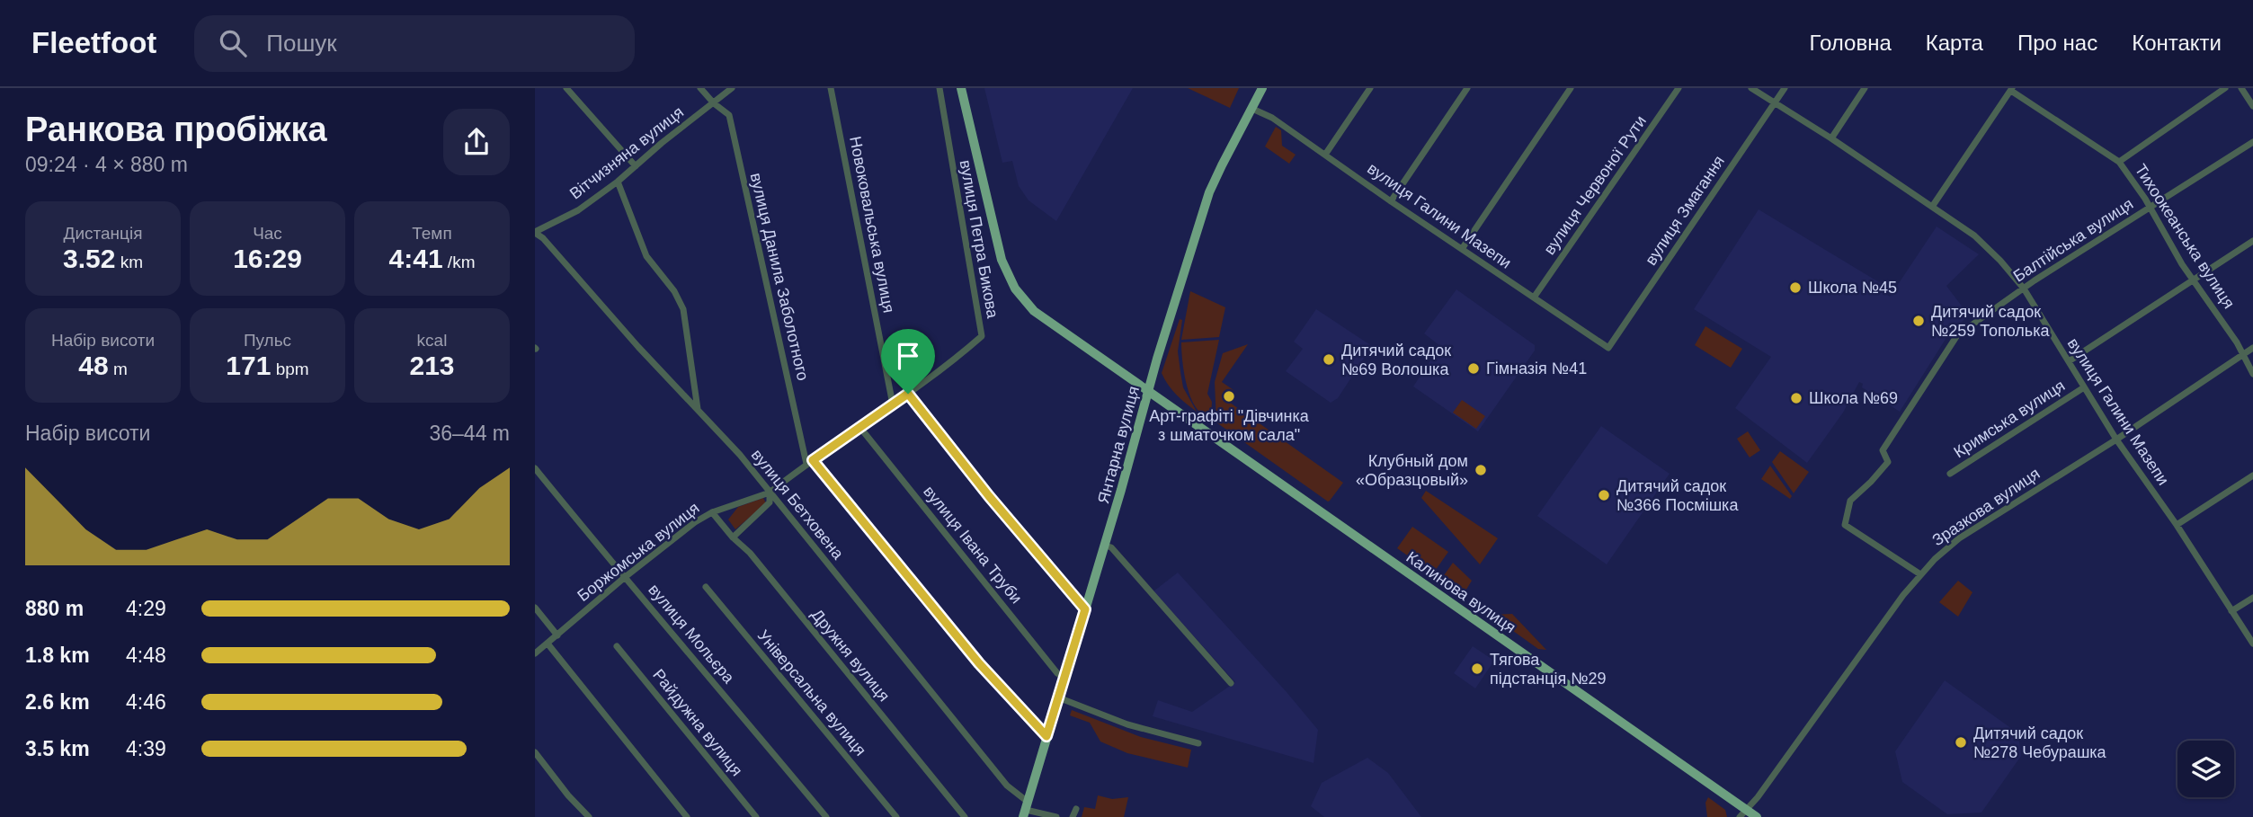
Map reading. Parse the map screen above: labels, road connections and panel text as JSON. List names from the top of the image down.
{
  "streets": {
    "main road": ["Янтарна вулиця", "Калинова вулиця"],
    "street": [
      "Вітчизняна вулиця",
      "вулиця Червоної Рути",
      "вулиця Змагання",
      "вулиця Галини Мазепи",
      "Новоковальська вулиця",
      "Тихоокеанська вулиця",
      "вулиця Петра Бикова",
      "Балтійська вулиця",
      "вулиця Данила Заболотного",
      "Кримська вулиця",
      "вулиця Бетховена",
      "Зразкова вулиця",
      "вулиця Івана Труби",
      "Боржомська вулиця",
      "вулиця Мольєра",
      "Дружня вулиця",
      "Універсальна вулиця",
      "Райдужна вулиця"
    ]
  },
  "crossings": [
    ["Вітчизняна вулиця", "вулиця Данила Заболотного"],
    ["Вітчизняна вулиця", "вулиця Бетховена"],
    ["вулиця Червоної Рути", "вулиця Галини Мазепи"],
    ["вулиця Змагання", "вулиця Галини Мазепи"],
    ["вулиця Галини Мазепи", "Балтійська вулиця"],
    ["вулиця Галини Мазепи", "Кримська вулиця"],
    ["вулиця Галини Мазепи", "Янтарна вулиця"],
    ["вулиця Галини Мазепи", "Зразкова вулиця"],
    ["Новоковальська вулиця", "вулиця Петра Бикова"],
    ["Тихоокеанська вулиця", "Балтійська вулиця"],
    ["Тихоокеанська вулиця", "Кримська вулиця"],
    ["Тихоокеанська вулиця", "Зразкова вулиця"],
    ["вулиця Петра Бикова", "вулиця Данила Заболотного"],
    ["вулиця Петра Бикова", "вулиця Бетховена"],
    ["вулиця Петра Бикова", "вулиця Івана Труби"],
    ["вулиця Петра Бикова", "Боржомська вулиця"],
    ["вулиця Петра Бикова", "Дружня вулиця"],
    ["Балтійська вулиця", "Зразкова вулиця"],
    ["Янтарна вулиця", "вулиця Бетховена"],
    ["Янтарна вулиця", "вулиця Івана Труби"],
    ["Янтарна вулиця", "Калинова вулиця"],
    ["вулиця Бетховена", "Боржомська вулиця"],
    ["Зразкова вулиця", "Калинова вулиця"],
    ["Боржомська вулиця", "вулиця Мольєра"],
    ["Боржомська вулиця", "Дружня вулиця"]
  ],
  "places": [
    "Школа №45",
    "Дитячий садок №259 Тополька",
    "Дитячий садок №69 Волошка",
    "Гімназія №41",
    "Арт-графіті \"Дівчинка з шматочком сала\"",
    "Школа №69",
    "Клубный дом «Образцовый»",
    "Дитячий садок №366 Посмішка",
    "Тягова пiдстанцiя №29",
    "Дитячий садок №278 Чебурашка"
  ],
  "page": {
    "header": "Fleetfoot",
    "search": "Пошук",
    "nav": [
      "Головна",
      "Карта",
      "Про нас",
      "Контакти"
    ],
    "heading": ["Ранкова пробіжка", "09:24 · 4 × 880 m"],
    "stats": [
      ["Дистанція", "3.52 km"],
      ["Час", "16:29"],
      ["Темп", "4:41 /km"],
      ["Набір висоти", "48 m"],
      ["Пульс", "171 bpm"],
      ["kcal", "213"]
    ],
    "chart": ["Набір висоти", "36–44 m"],
    "list": [
      {
        "name": "880 m",
        "note": "4:29"
      },
      {
        "name": "1.8 km",
        "note": "4:48"
      },
      {
        "name": "2.6 km",
        "note": "4:46"
      },
      {
        "name": "3.5 km",
        "note": "4:39"
      }
    ]
  }
}
